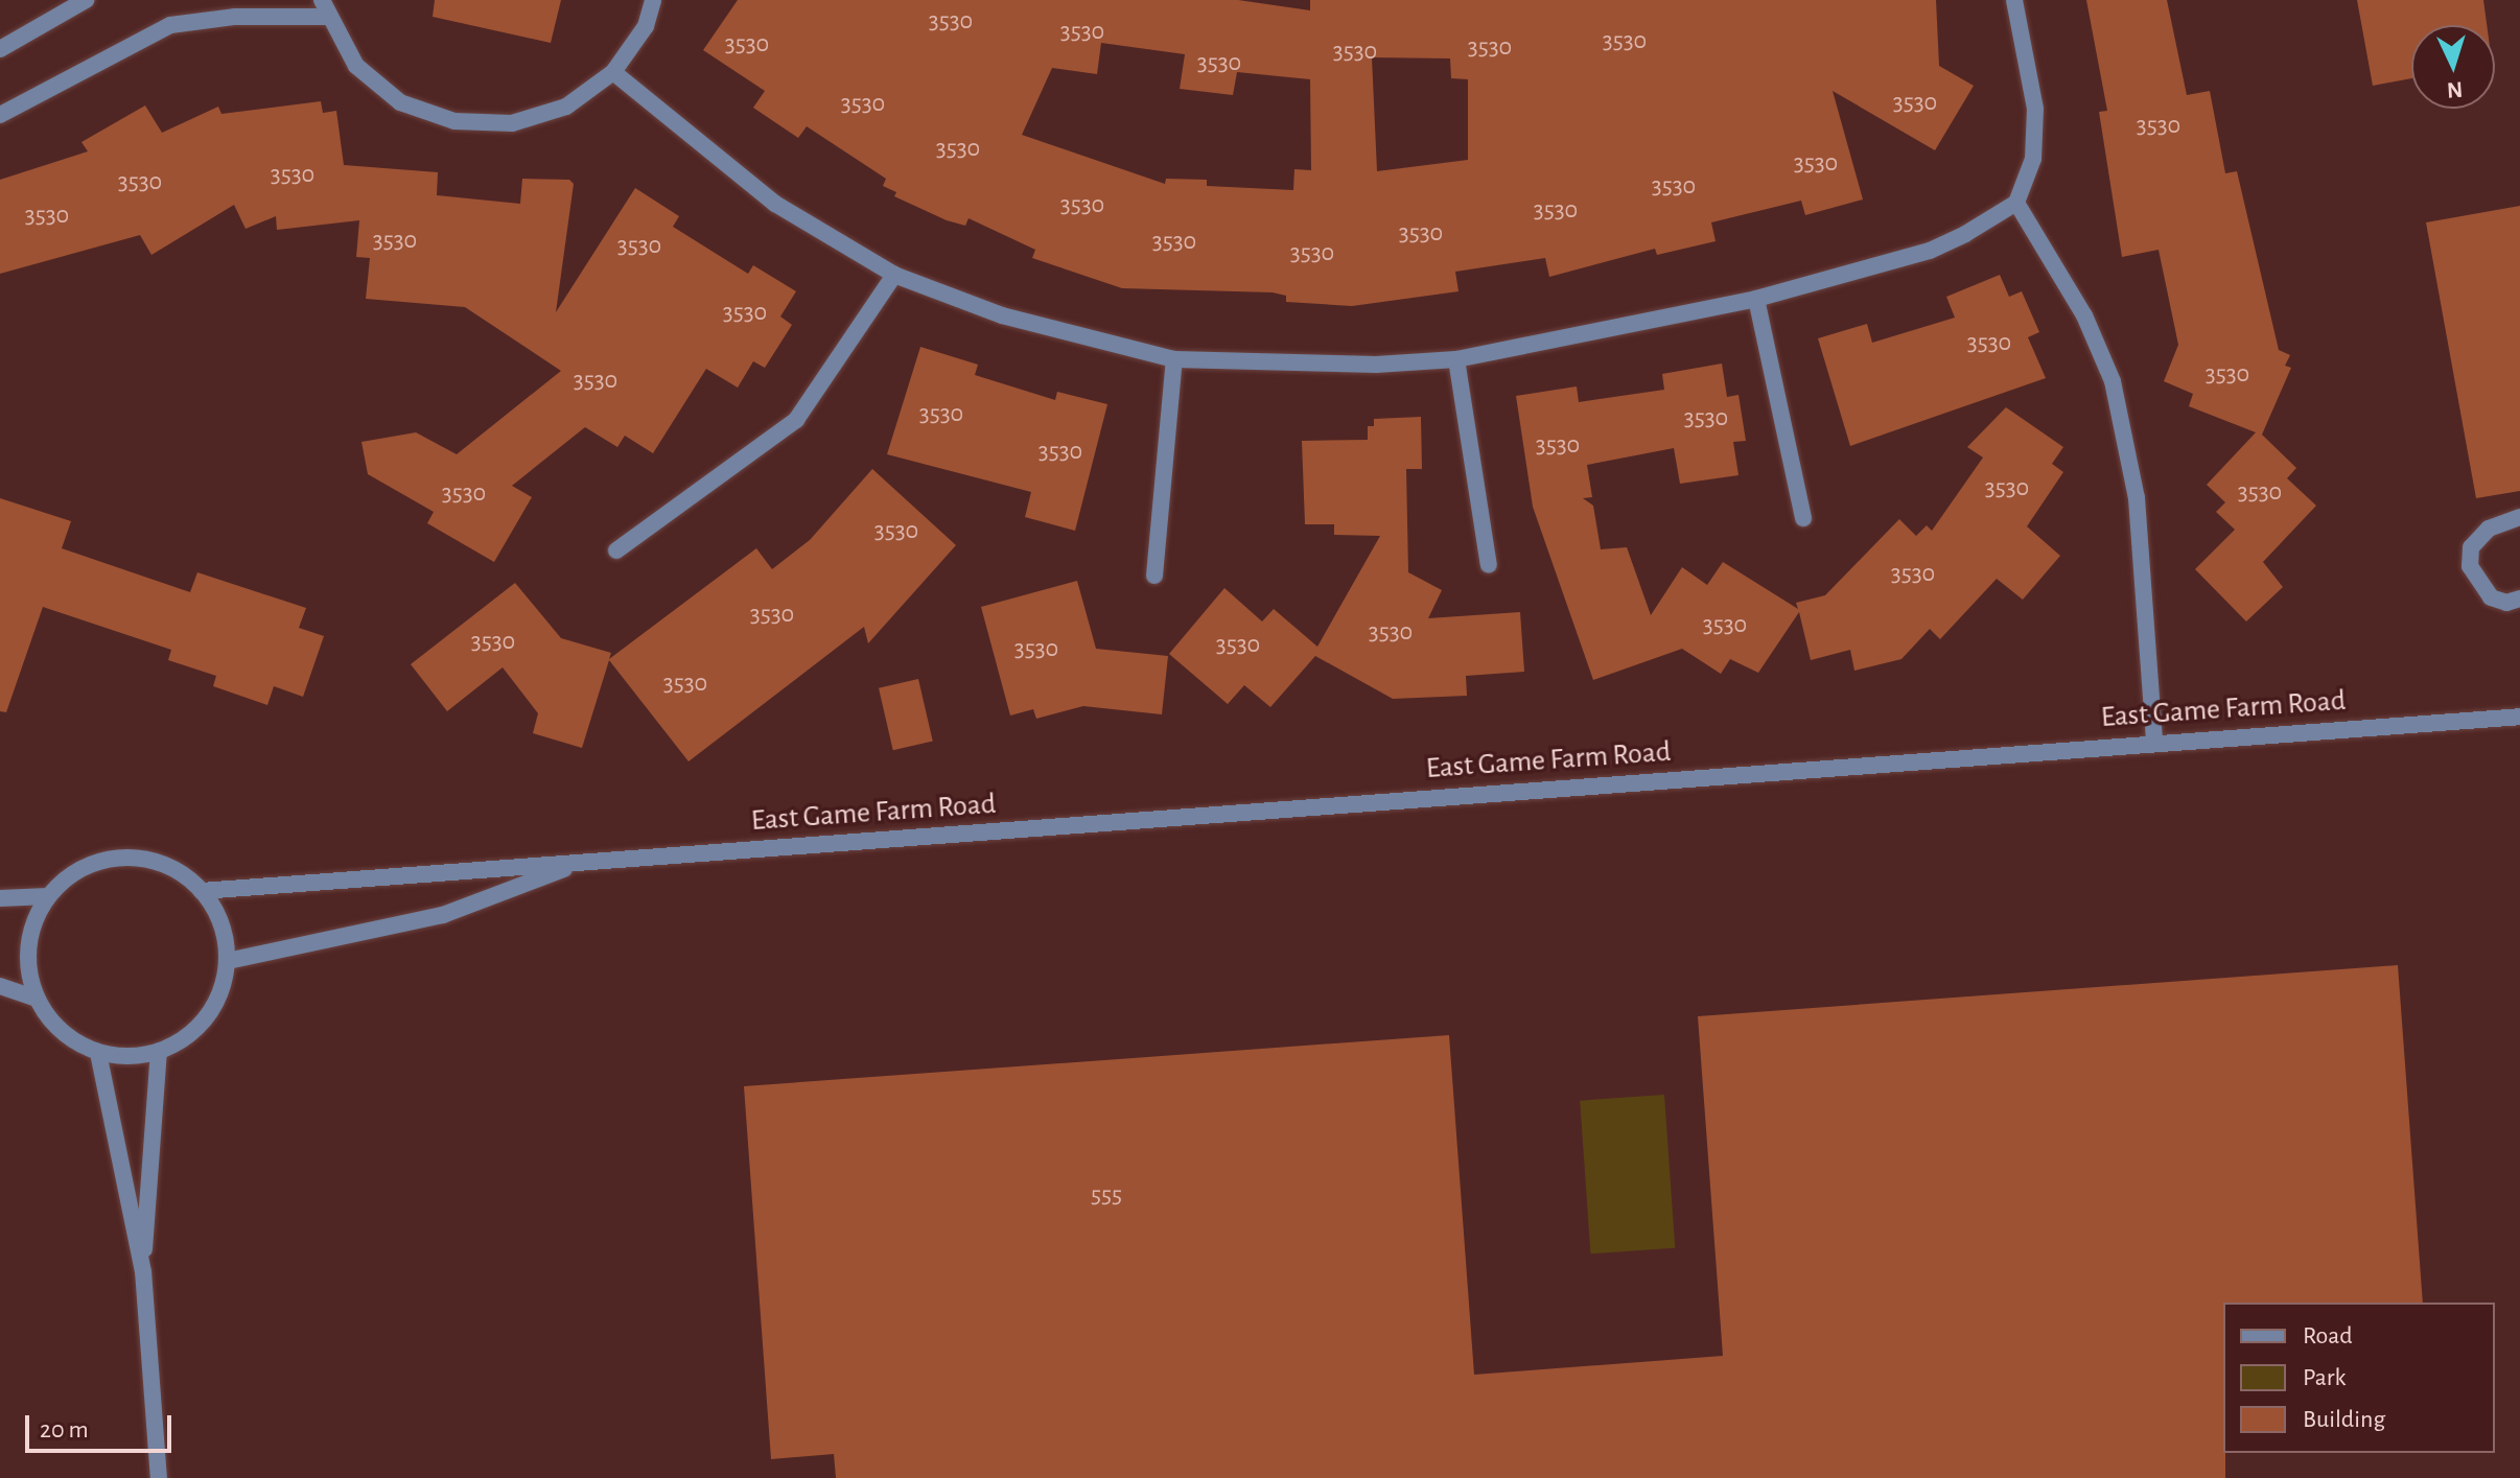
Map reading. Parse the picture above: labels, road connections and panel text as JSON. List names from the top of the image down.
{
  "streets": {
    "street": ["East Game Farm Road"]
  },
  "house_numbers": [
    "3530",
    "3530",
    "3530",
    "3530",
    "3530",
    "3530",
    "3530",
    "3530",
    "3530",
    "3530",
    "3530",
    "3530",
    "3530",
    "3530",
    "3530",
    "3530",
    "3530",
    "3530",
    "3530",
    "3530",
    "3530",
    "3530",
    "3530",
    "3530",
    "3530",
    "3530",
    "3530",
    "3530",
    "3530",
    "3530",
    "3530",
    "3530",
    "3530",
    "3530",
    "3530",
    "3530",
    "3530",
    "3530",
    "3530",
    "3530",
    "3530",
    "3530",
    "3530",
    "555"
  ],
  "legend": ["Road", "Park", "Building"],
  "scale_bar": "20 m",
  "north": "bottom"
}
